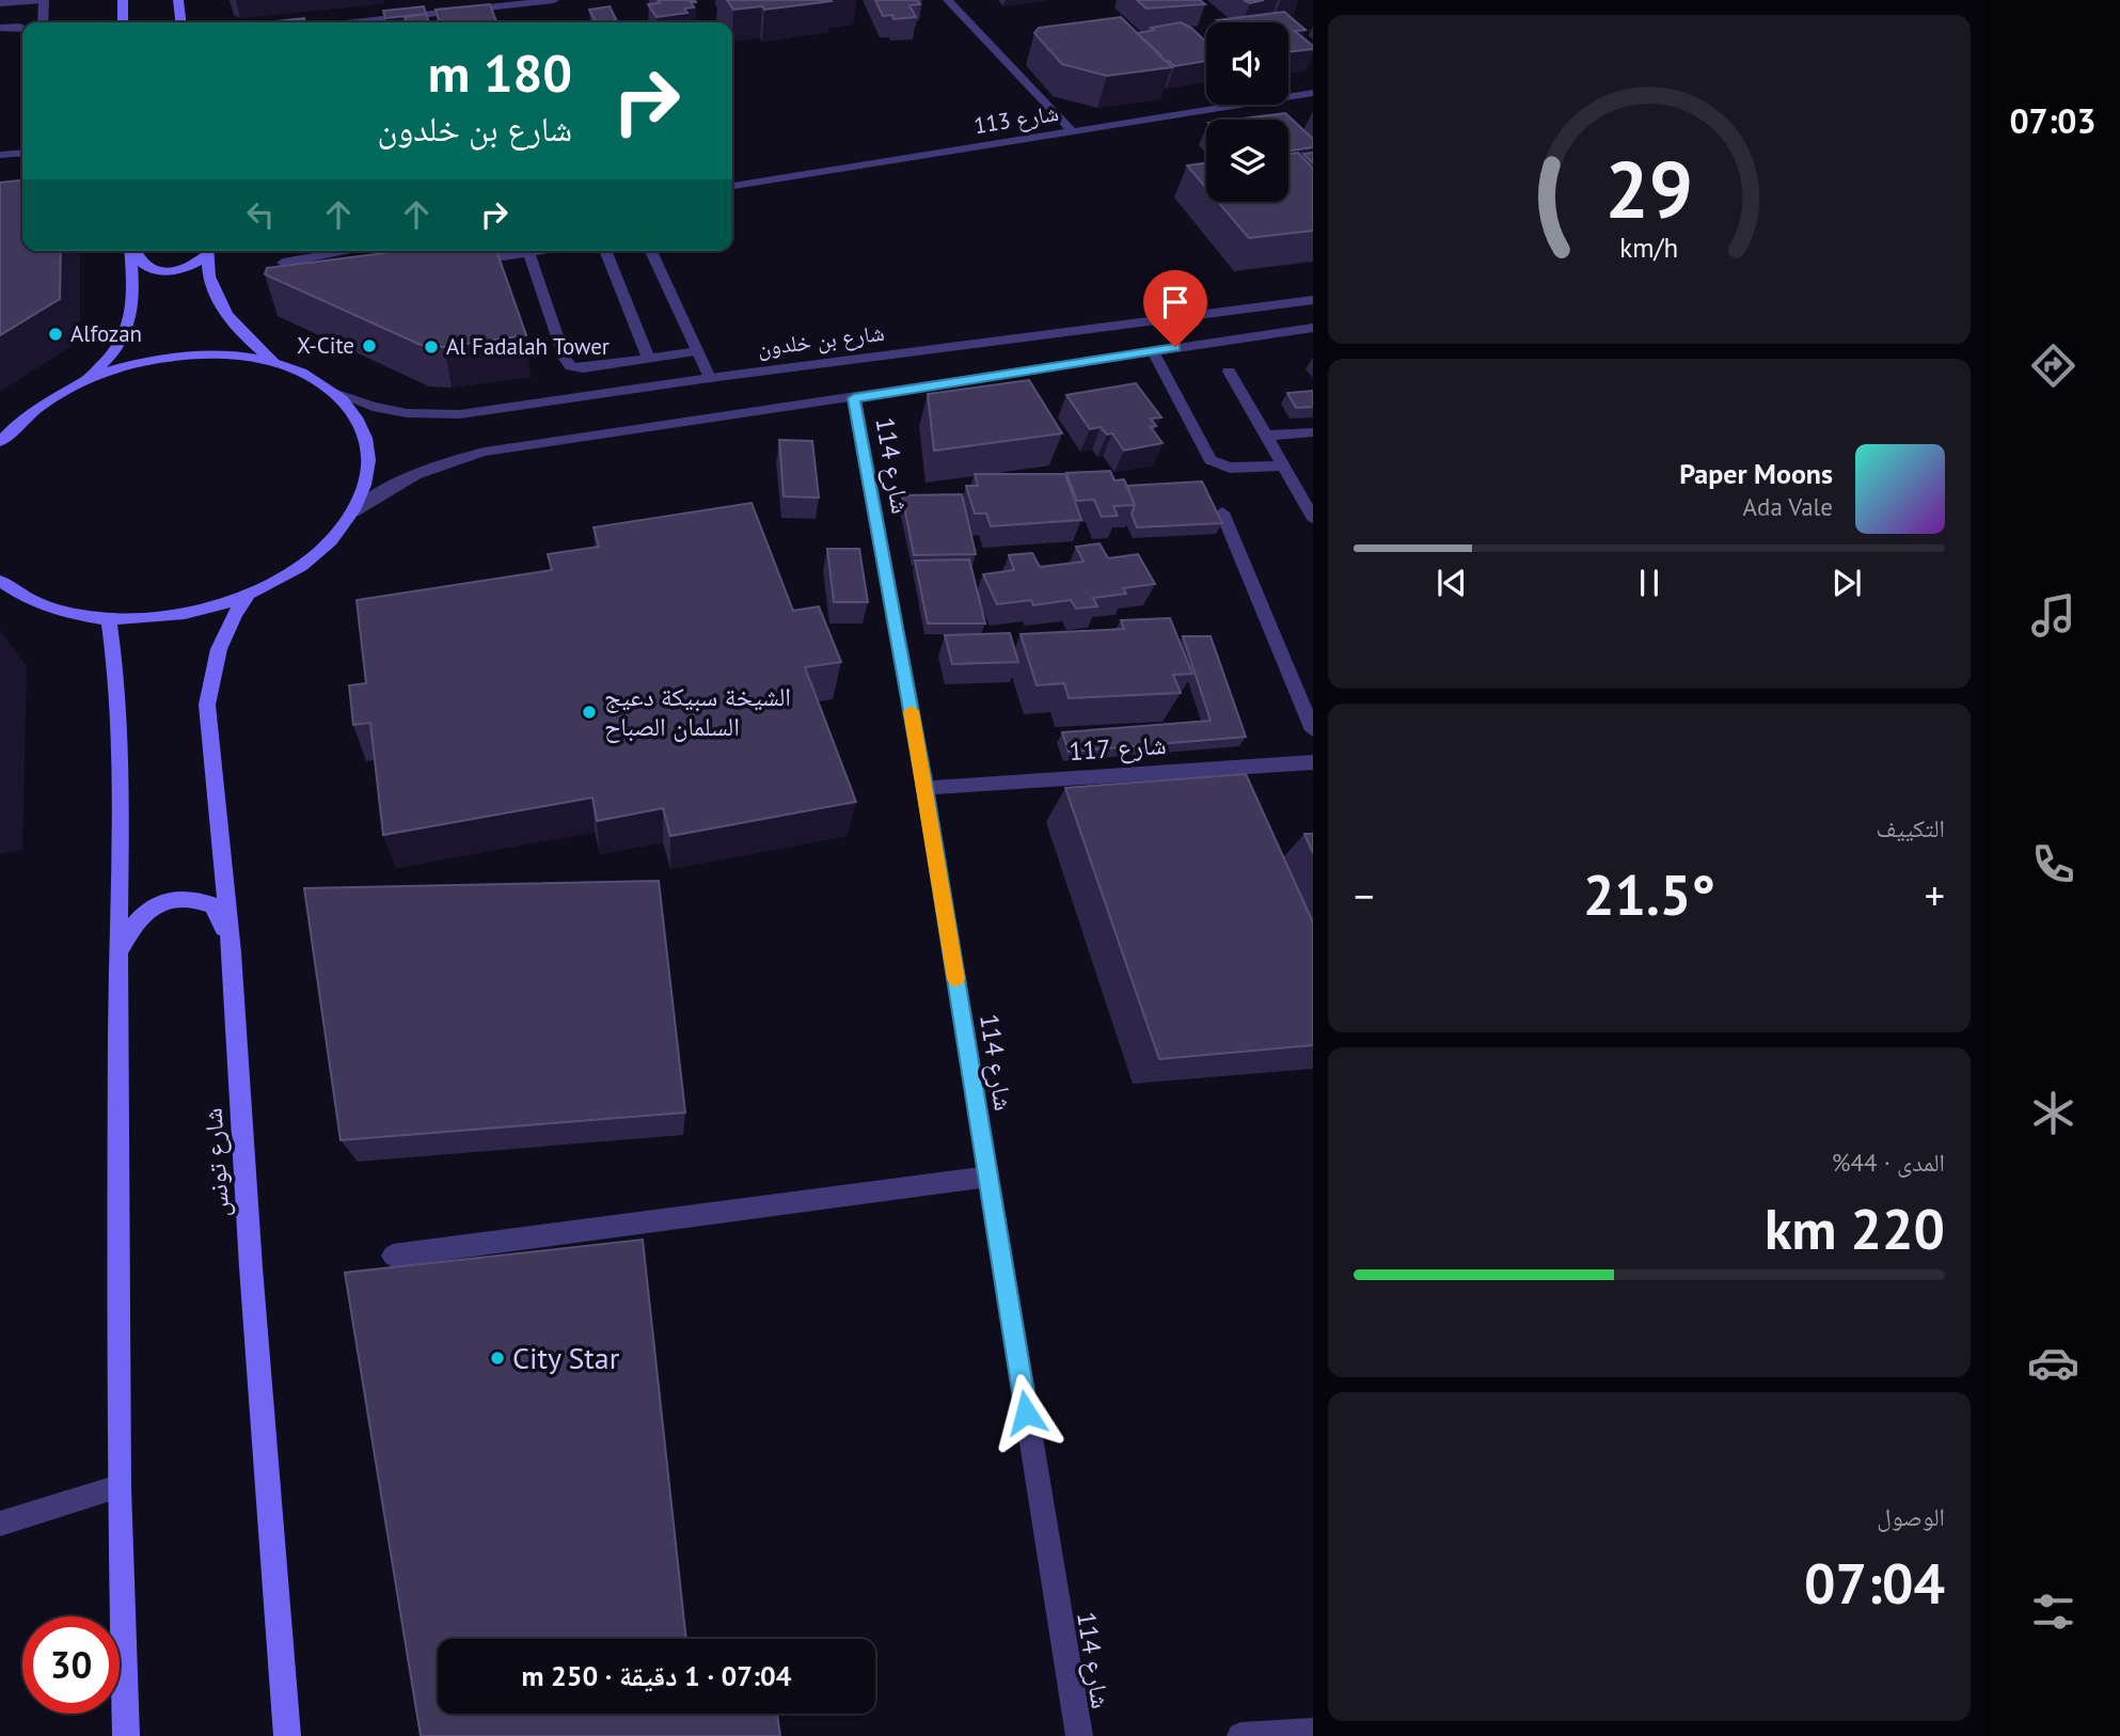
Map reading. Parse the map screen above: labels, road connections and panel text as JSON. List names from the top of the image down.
{
  "streets": {
    "main road": ["شارع تونس"],
    "street": [
      "شارع 113",
      "شارع بن خلدون",
      "شارع 114",
      "شارع 117"
    ]
  },
  "crossings": [
    ["شارع 114", "شارع 117"]
  ],
  "places": [
    "Alfozan",
    "X-Cite",
    "Al Fadalah Tower",
    "الشيخة سبيكة دعيج السلمان الصباح",
    "City Star"
  ],
  "page": {
    "tabs": "07:03",
    "turn": ["180 m", "شارع بن خلدون"],
    "song": ["Paper Moons", "Ada Vale"],
    "tile": [
      "التكييف",
      ["المدى · 44%", "220 km"],
      ["الوصول", "07:04"]
    ],
    "heat": ["−", "21.5°", "+"],
    "limit": "30",
    "trip": "07:04 · 1 دقيقة · 250 m",
    "gauge": ["29", "km/h"]
  }
}
